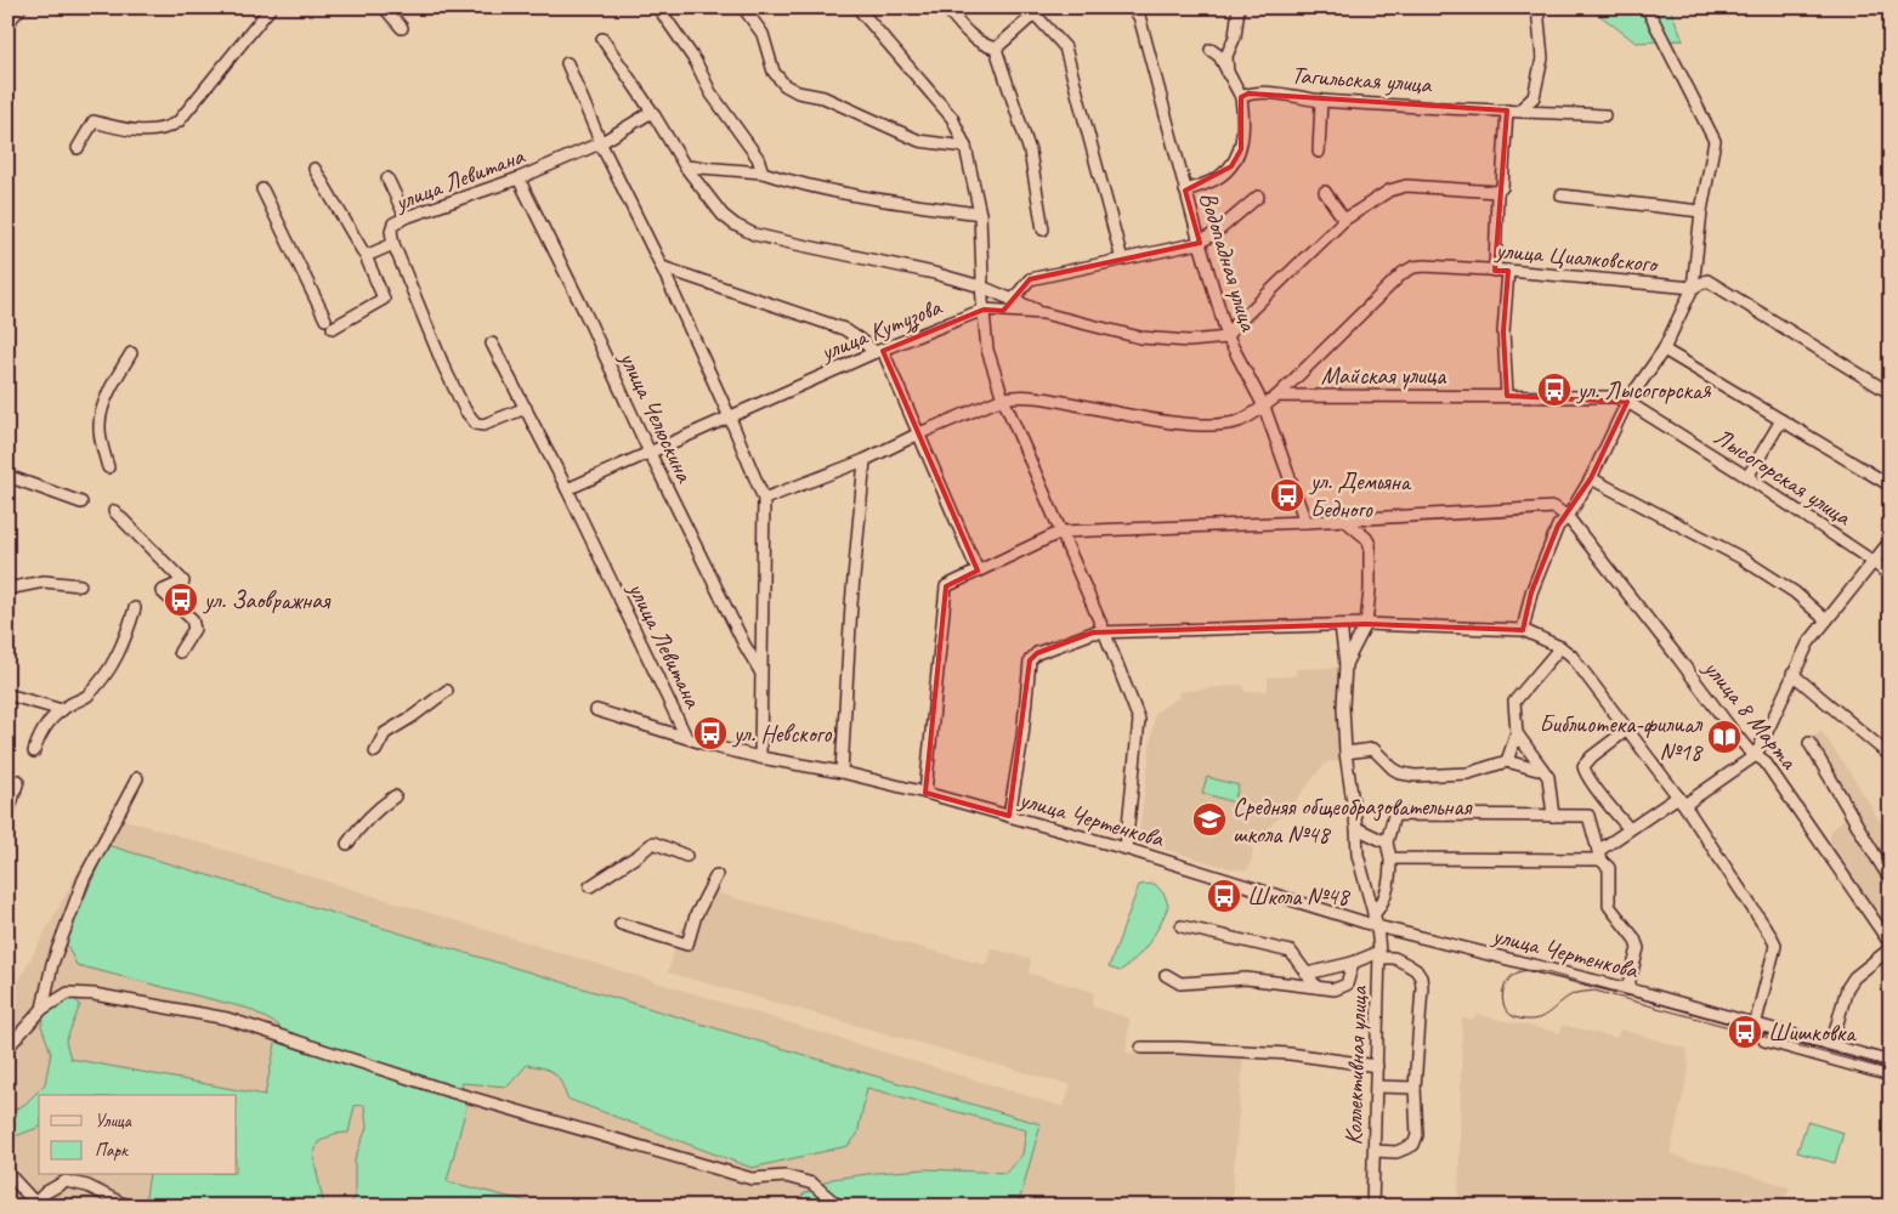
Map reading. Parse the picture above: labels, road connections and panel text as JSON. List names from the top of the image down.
{
  "streets": {
    "street": [
      "Тагильская улица",
      "улица Левитана",
      "улица Циалковского",
      "Водопадная улица",
      "улица Кутузова",
      "Майская улица",
      "улица Челюскина",
      "Лысогорская улица",
      "улица 8 Марта",
      "улица Чертенкова",
      "Коллективная улица"
    ]
  },
  "crossings": [
    ["улица Левитана", "улица Кутузова"],
    ["улица Левитана", "улица Челюскина"],
    ["улица Левитана", "улица Чертенкова"],
    ["улица Циалковского", "Майская улица"],
    ["Водопадная улица", "улица Кутузова"],
    ["улица Кутузова", "улица Челюскина"],
    ["Майская улица", "Лысогорская улица"],
    ["улица Чертенкова", "Коллективная улица"]
  ],
  "places": {
    "bus stop": [
      "ул. Лысогорская",
      "ул. Демьяна Бедного",
      "ул. Заовражная",
      "ул. Невского",
      "Школа №48",
      "Шишковка"
    ],
    "library": ["Библиотека-филиал №18"],
    "school or university": ["Средняя общеобразовательная школа №48"]
  },
  "legend": ["Улица", "Парк"]
}
